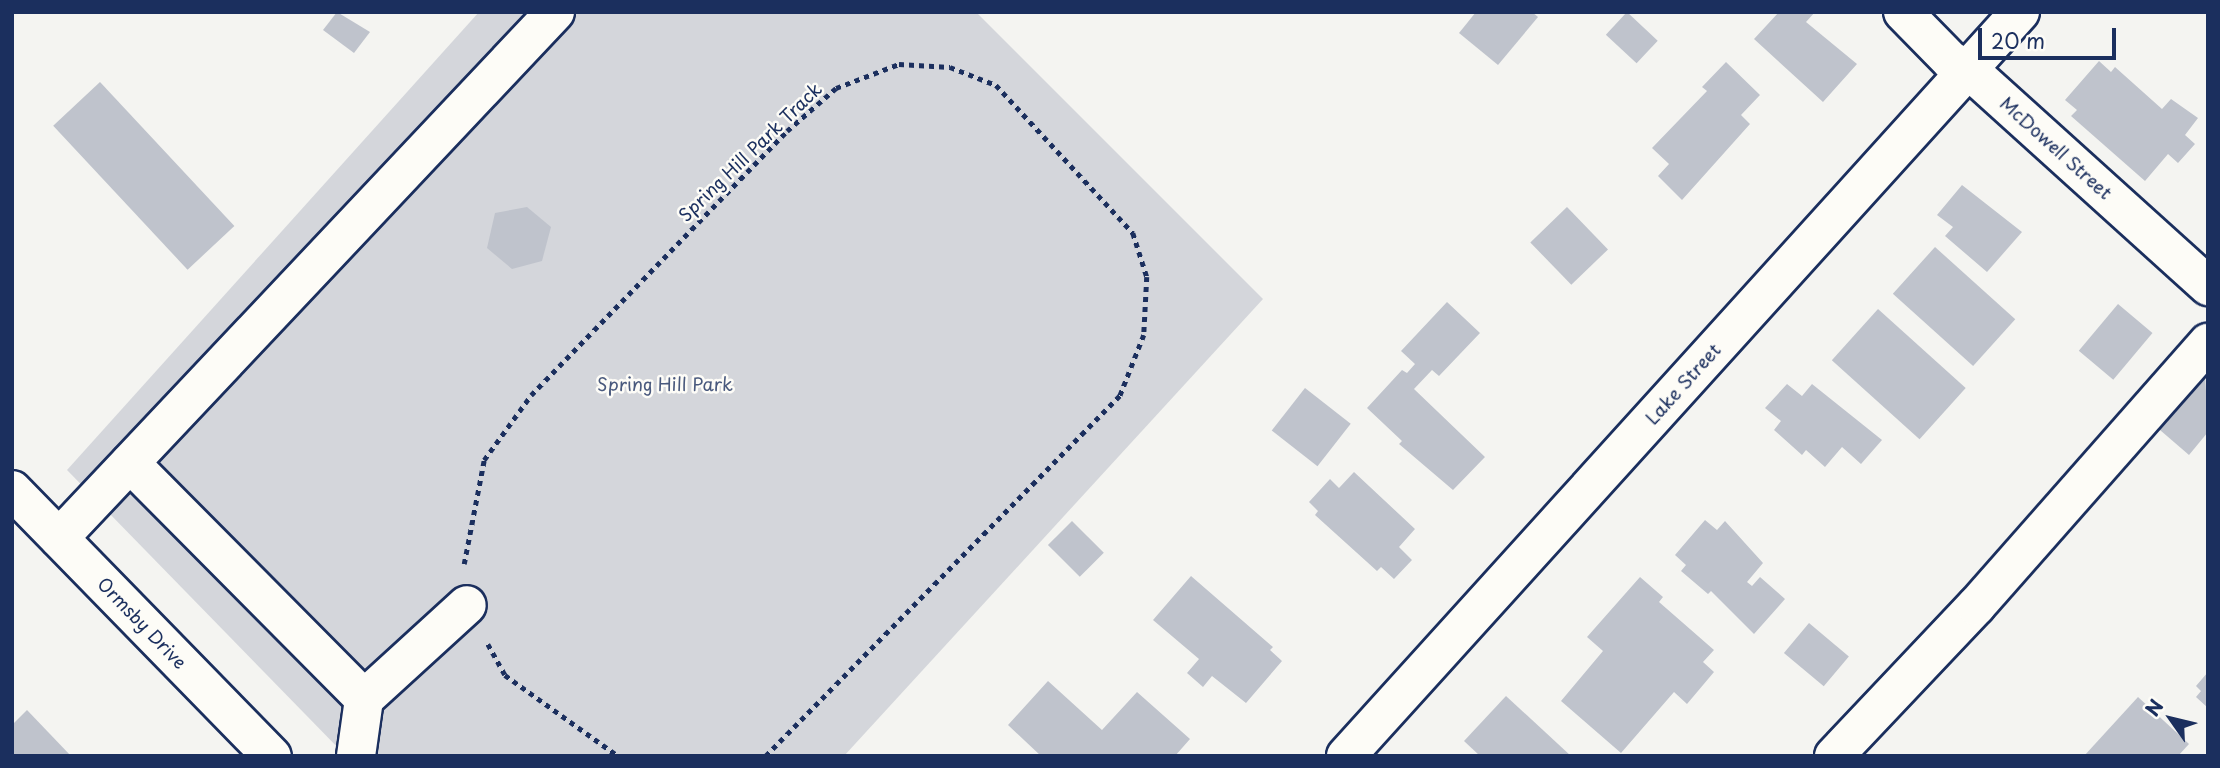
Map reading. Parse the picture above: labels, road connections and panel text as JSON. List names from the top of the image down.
{
  "streets": {
    "street": ["McDowell Street", "Lake Street", "Ormsby Drive"],
    "path": ["Spring Hill Park Track"]
  },
  "crossings": [
    ["McDowell Street", "Lake Street"]
  ],
  "parks": ["Spring Hill Park"],
  "scale_bar": "20 m",
  "north": "top left"
}
